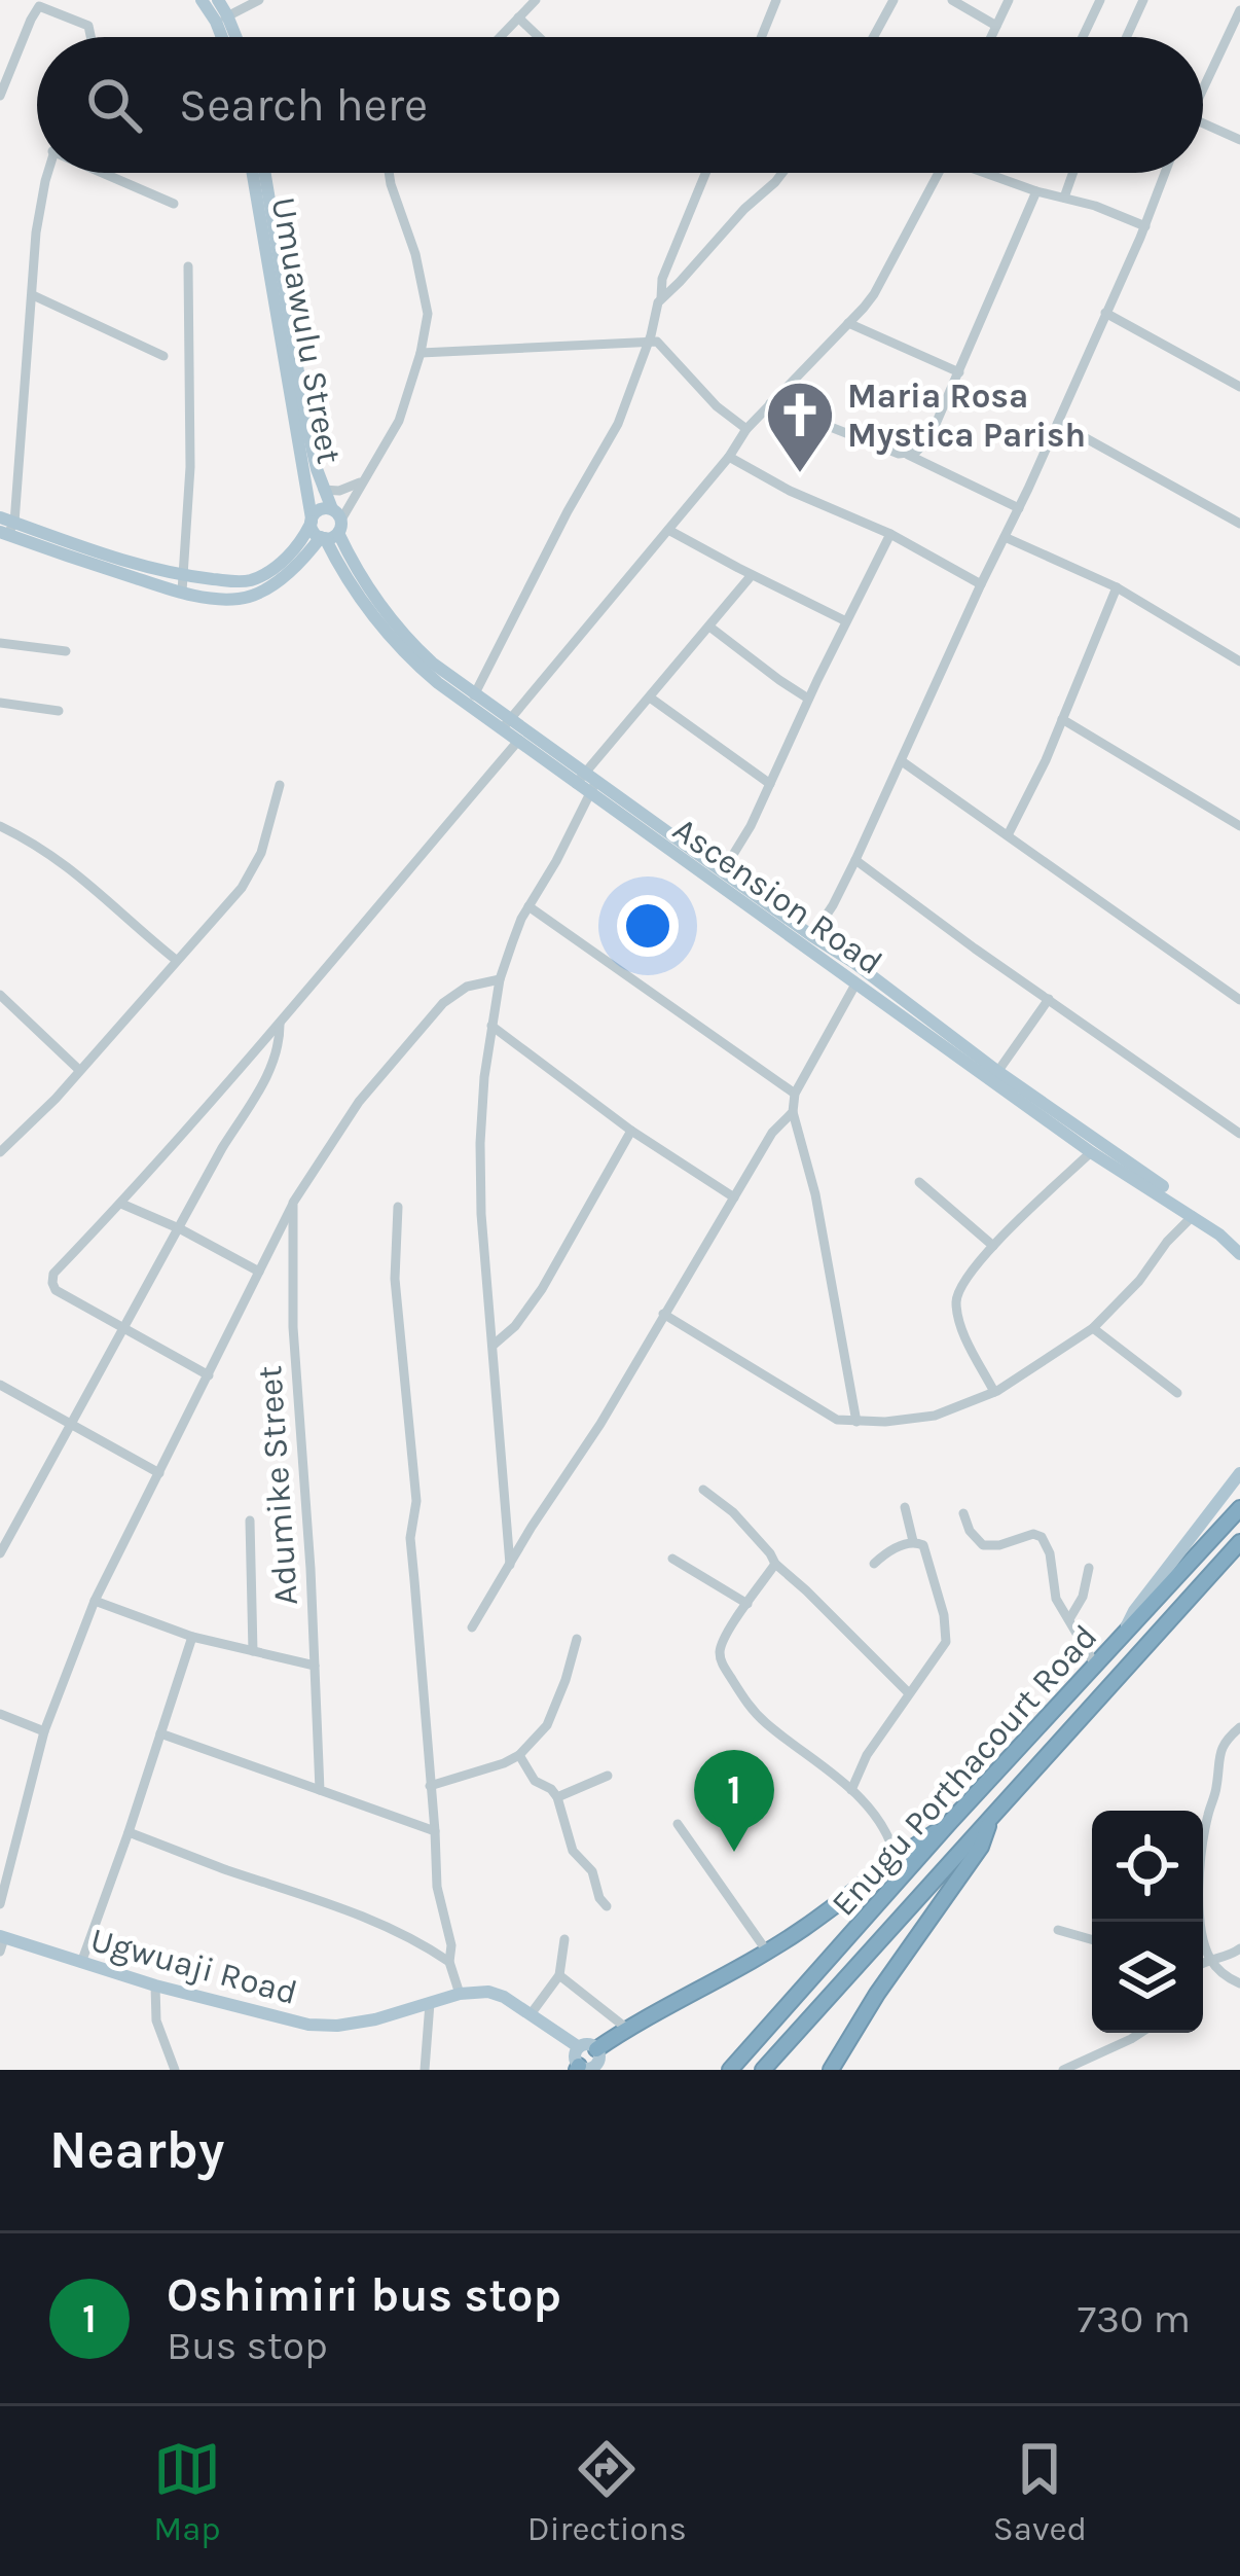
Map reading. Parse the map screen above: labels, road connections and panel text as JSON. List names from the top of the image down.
{
  "streets": {
    "highway": ["Enugu Porthacourt Road"],
    "main road": ["Umuawulu Street", "Ascension Road", "Ugwuaji Road"],
    "street": ["Adumike Street"]
  },
  "crossings": [
    ["Umuawulu Street", "Ascension Road"]
  ],
  "places": {
    "church": ["Maria Rosa Mystica Parish"]
  },
  "page": {
    "search": "Search here",
    "pins": "1",
    "heading": "Nearby",
    "list": [
      {
        "mark": "1",
        "name": "Oshimiri bus stop",
        "note": "Bus stop",
        "value": "730 m"
      }
    ],
    "nav": ["Map", "Directions", "Saved"]
  }
}
